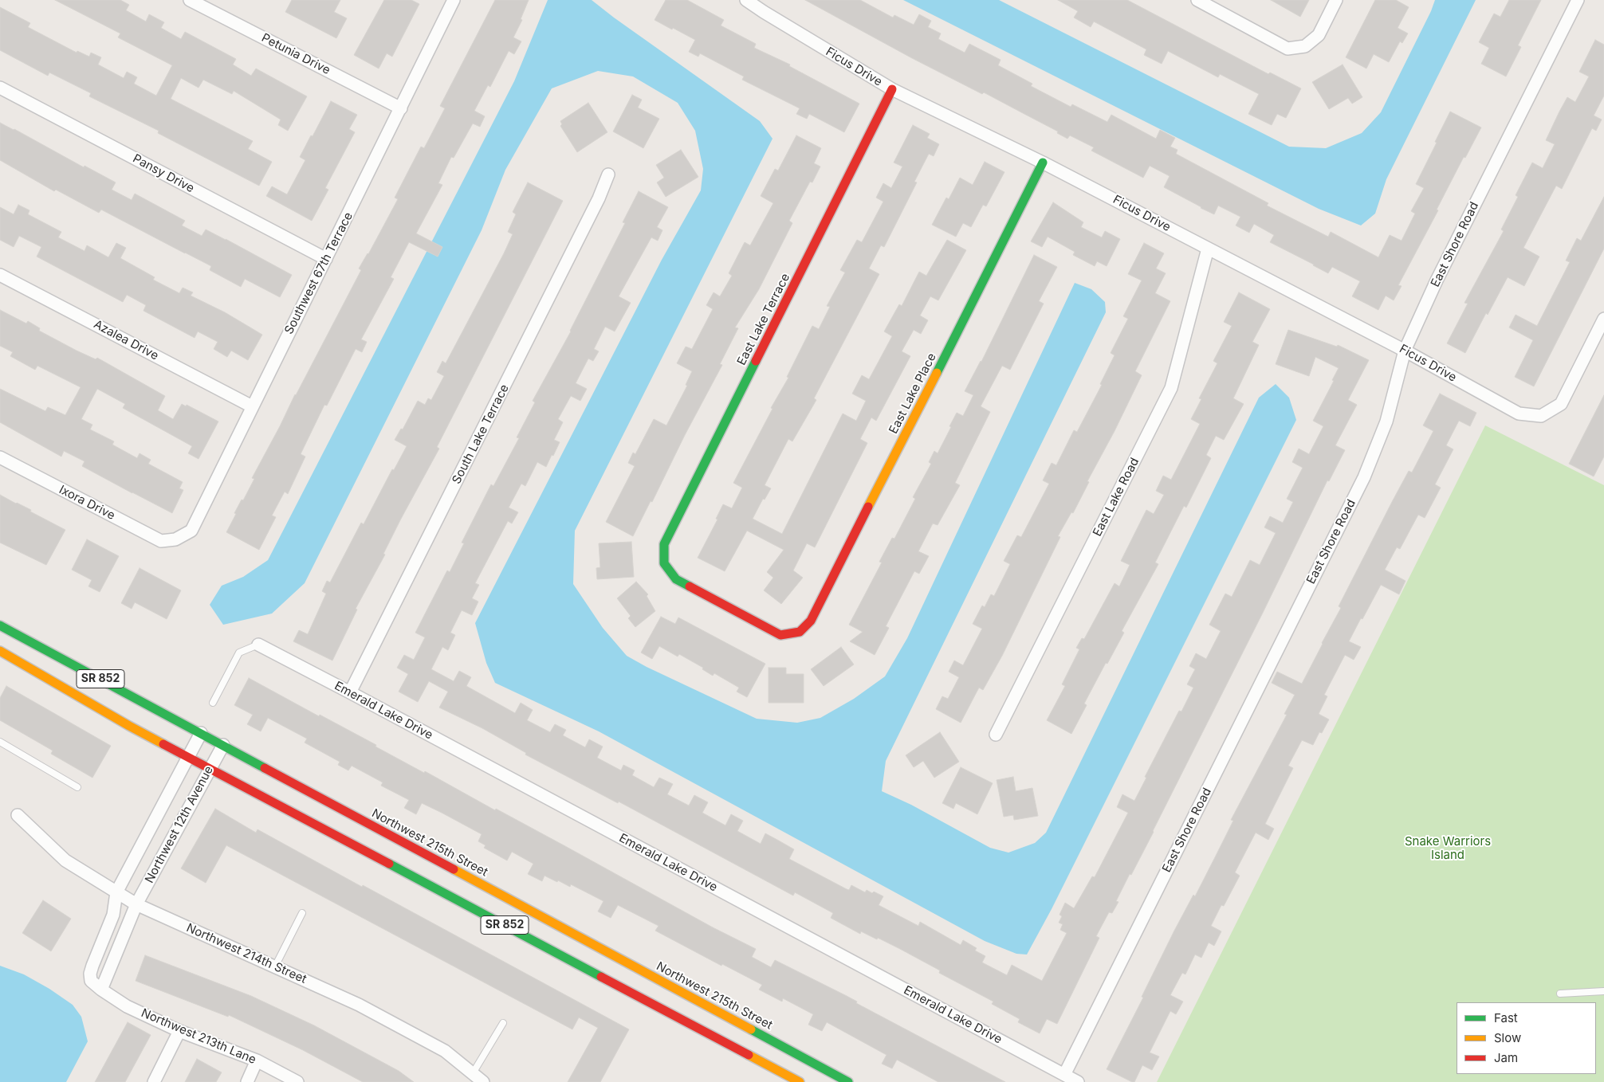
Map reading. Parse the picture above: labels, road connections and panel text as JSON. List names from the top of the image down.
{
  "streets": {
    "main road": [
      "East Lake Terrace",
      "East Lake Place",
      "SR 852",
      "Northwest 215th Street"
    ],
    "street": [
      "Petunia Drive",
      "Ficus Drive",
      "Pansy Drive",
      "East Shore Road",
      "Southwest 67th Terrace",
      "Azalea Drive",
      "South Lake Terrace",
      "East Lake Road",
      "Ixora Drive",
      "Emerald Lake Drive",
      "Northwest 12th Avenue",
      "Northwest 214th Street",
      "Northwest 213th Lane"
    ]
  },
  "crossings": [
    ["Petunia Drive", "Southwest 67th Terrace"],
    ["Ficus Drive", "East Shore Road"],
    ["Ficus Drive", "East Lake Terrace"],
    ["Ficus Drive", "East Lake Place"],
    ["Ficus Drive", "East Lake Road"],
    ["Pansy Drive", "Southwest 67th Terrace"],
    ["East Shore Road", "Emerald Lake Drive"],
    ["Southwest 67th Terrace", "Azalea Drive"],
    ["Southwest 67th Terrace", "Ixora Drive"],
    ["East Lake Terrace", "East Lake Place"],
    ["South Lake Terrace", "Emerald Lake Drive"],
    ["SR 852", "Northwest 12th Avenue"],
    ["Northwest 12th Avenue", "Northwest 215th Street"],
    ["Northwest 12th Avenue", "Northwest 214th Street"],
    ["Northwest 12th Avenue", "Northwest 213th Lane"],
    ["Northwest 214th Street", "Northwest 213th Lane"]
  ],
  "parks": ["Snake Warriors Island"],
  "legend": ["Fast", "Slow", "Jam"]
}
